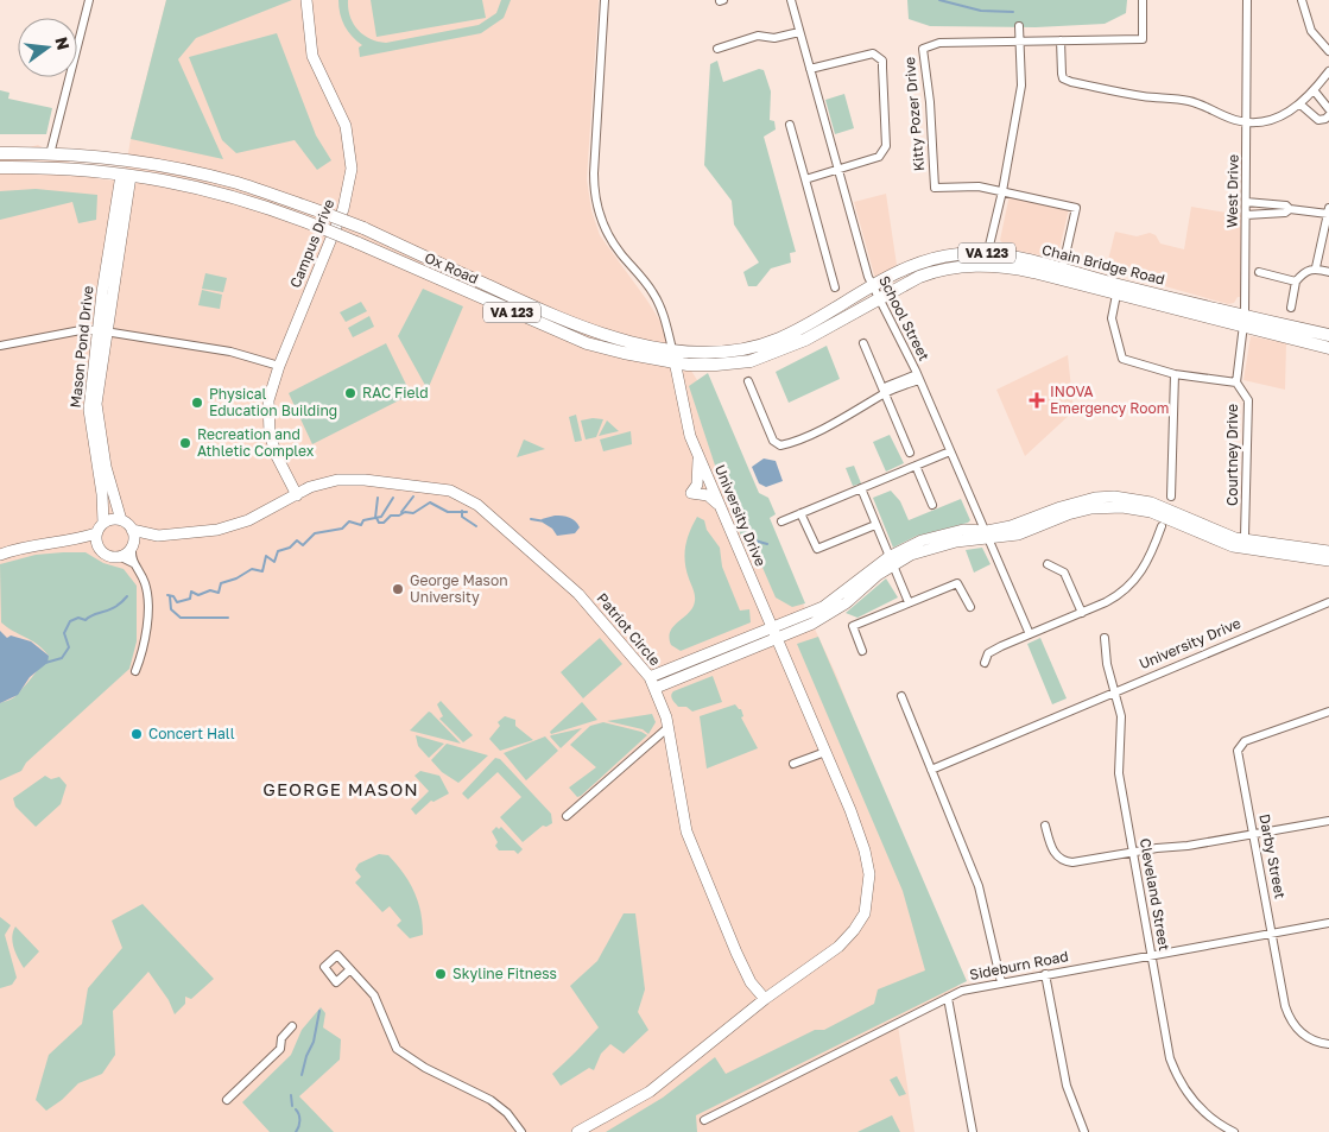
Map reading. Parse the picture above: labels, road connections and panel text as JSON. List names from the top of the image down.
{
  "streets": {
    "main road": ["VA 123", "Chain Bridge Road", "Ox Road"],
    "street": [
      "Kitty Pozer Drive",
      "West Drive",
      "Campus Drive",
      "School Street",
      "Mason Pond Drive",
      "Courtney Drive",
      "University Drive",
      "Patriot Circle",
      "Darby Street",
      "Cleveland Street",
      "Sideburn Road"
    ]
  },
  "crossings": [
    ["West Drive", "Chain Bridge Road"],
    ["West Drive", "Courtney Drive"],
    ["Campus Drive", "Patriot Circle"],
    ["Chain Bridge Road", "Ox Road"],
    ["Chain Bridge Road", "School Street"],
    ["Chain Bridge Road", "Courtney Drive"],
    ["Ox Road", "School Street"],
    ["Ox Road", "Mason Pond Drive"],
    ["Ox Road", "University Drive"],
    ["Mason Pond Drive", "Patriot Circle"],
    ["University Drive", "Patriot Circle"],
    ["University Drive", "Cleveland Street"],
    ["Darby Street", "Sideburn Road"],
    ["Cleveland Street", "Sideburn Road"]
  ],
  "districts": ["GEORGE MASON"],
  "places": {
    "other": [
      "RAC Field",
      "Physical Education Building",
      "Recreation and Athletic Complex",
      "George Mason University",
      "Concert Hall",
      "Skyline Fitness"
    ],
    "health": ["INOVA Emergency Room"]
  },
  "north": "right"
}
